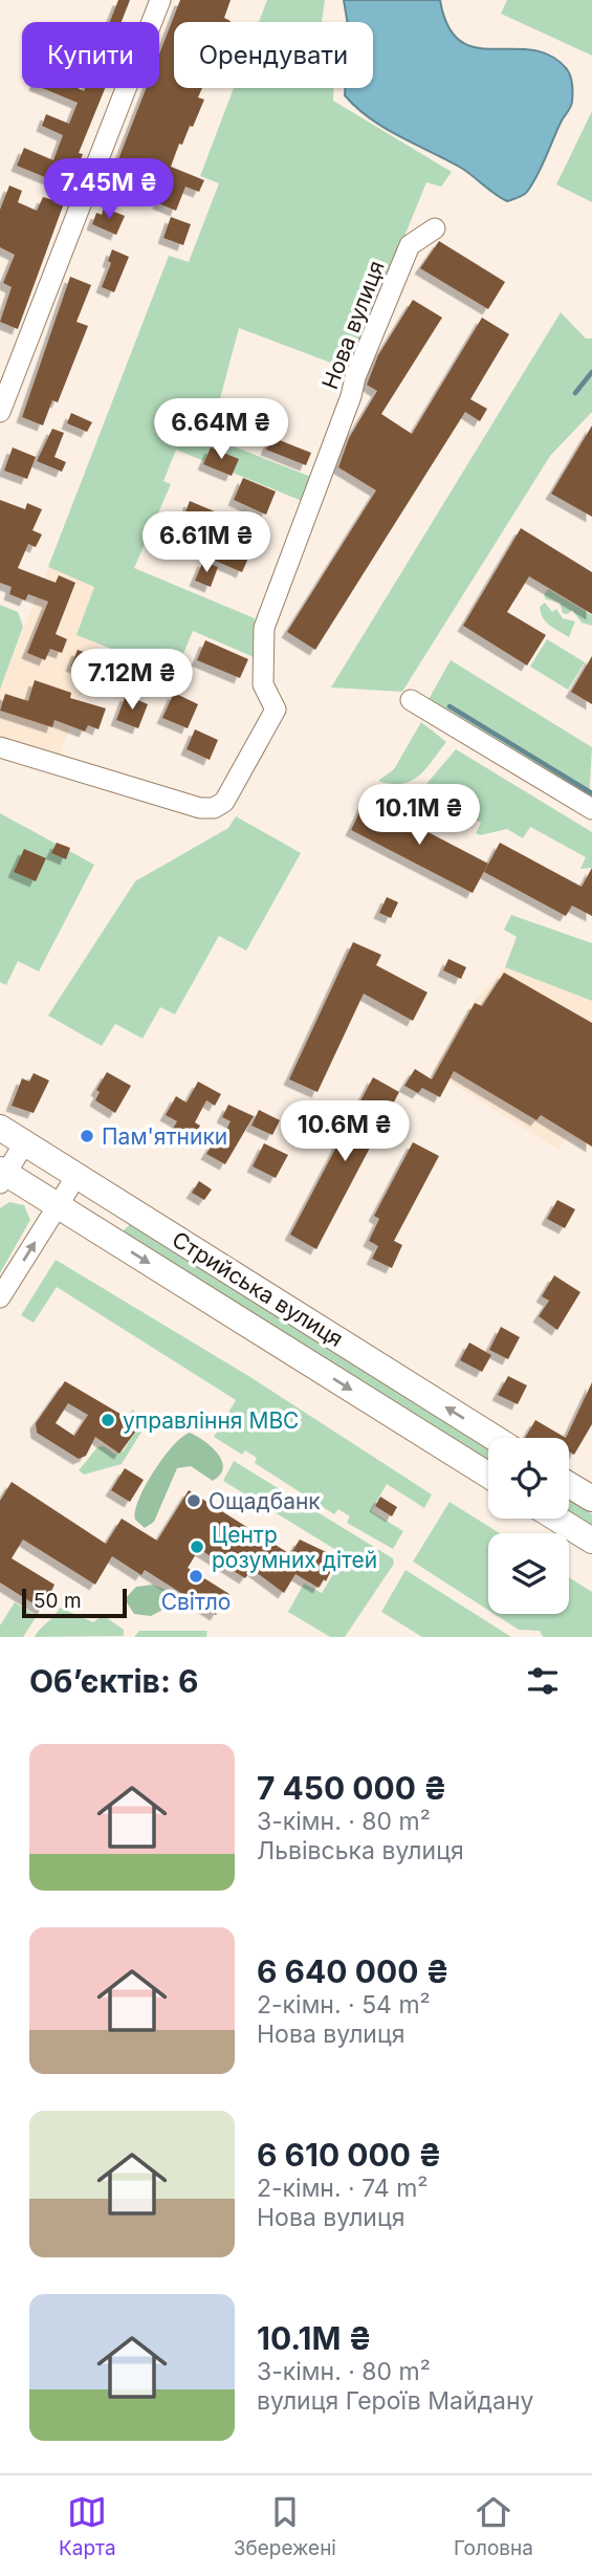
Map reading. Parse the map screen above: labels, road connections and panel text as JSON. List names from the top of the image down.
{
  "streets": {
    "main road": ["Стрийська вулиця"],
    "street": ["Нова вулиця"]
  },
  "places": [
    "Пам'ятники",
    "управління МВС",
    "Ощадбанк",
    "Центр розумних дітей",
    "Світло"
  ],
  "scale_bar": "50 m",
  "page": {
    "chip": ["Купити", "Орендувати"],
    "price": [
      "7.45M ₴",
      "6.64M ₴",
      "6.61M ₴",
      "7.12M ₴",
      "10.1M ₴",
      "10.6M ₴"
    ],
    "scale": "50 m",
    "heading": "Об’єктів: 6",
    "list": [
      {
        "name": "7 450 000 ₴",
        "note": "3-кімн. · 80 m² · Львівська вулиця"
      },
      {
        "name": "6 640 000 ₴",
        "note": "2-кімн. · 54 m² · Нова вулиця"
      },
      {
        "name": "6 610 000 ₴",
        "note": "2-кімн. · 74 m² · Нова вулиця"
      },
      {
        "name": "10.1M ₴",
        "note": "3-кімн. · 80 m² · вулиця Героїв Майдану"
      }
    ],
    "tabs": ["Карта", "Збережені", "Головна"]
  }
}
